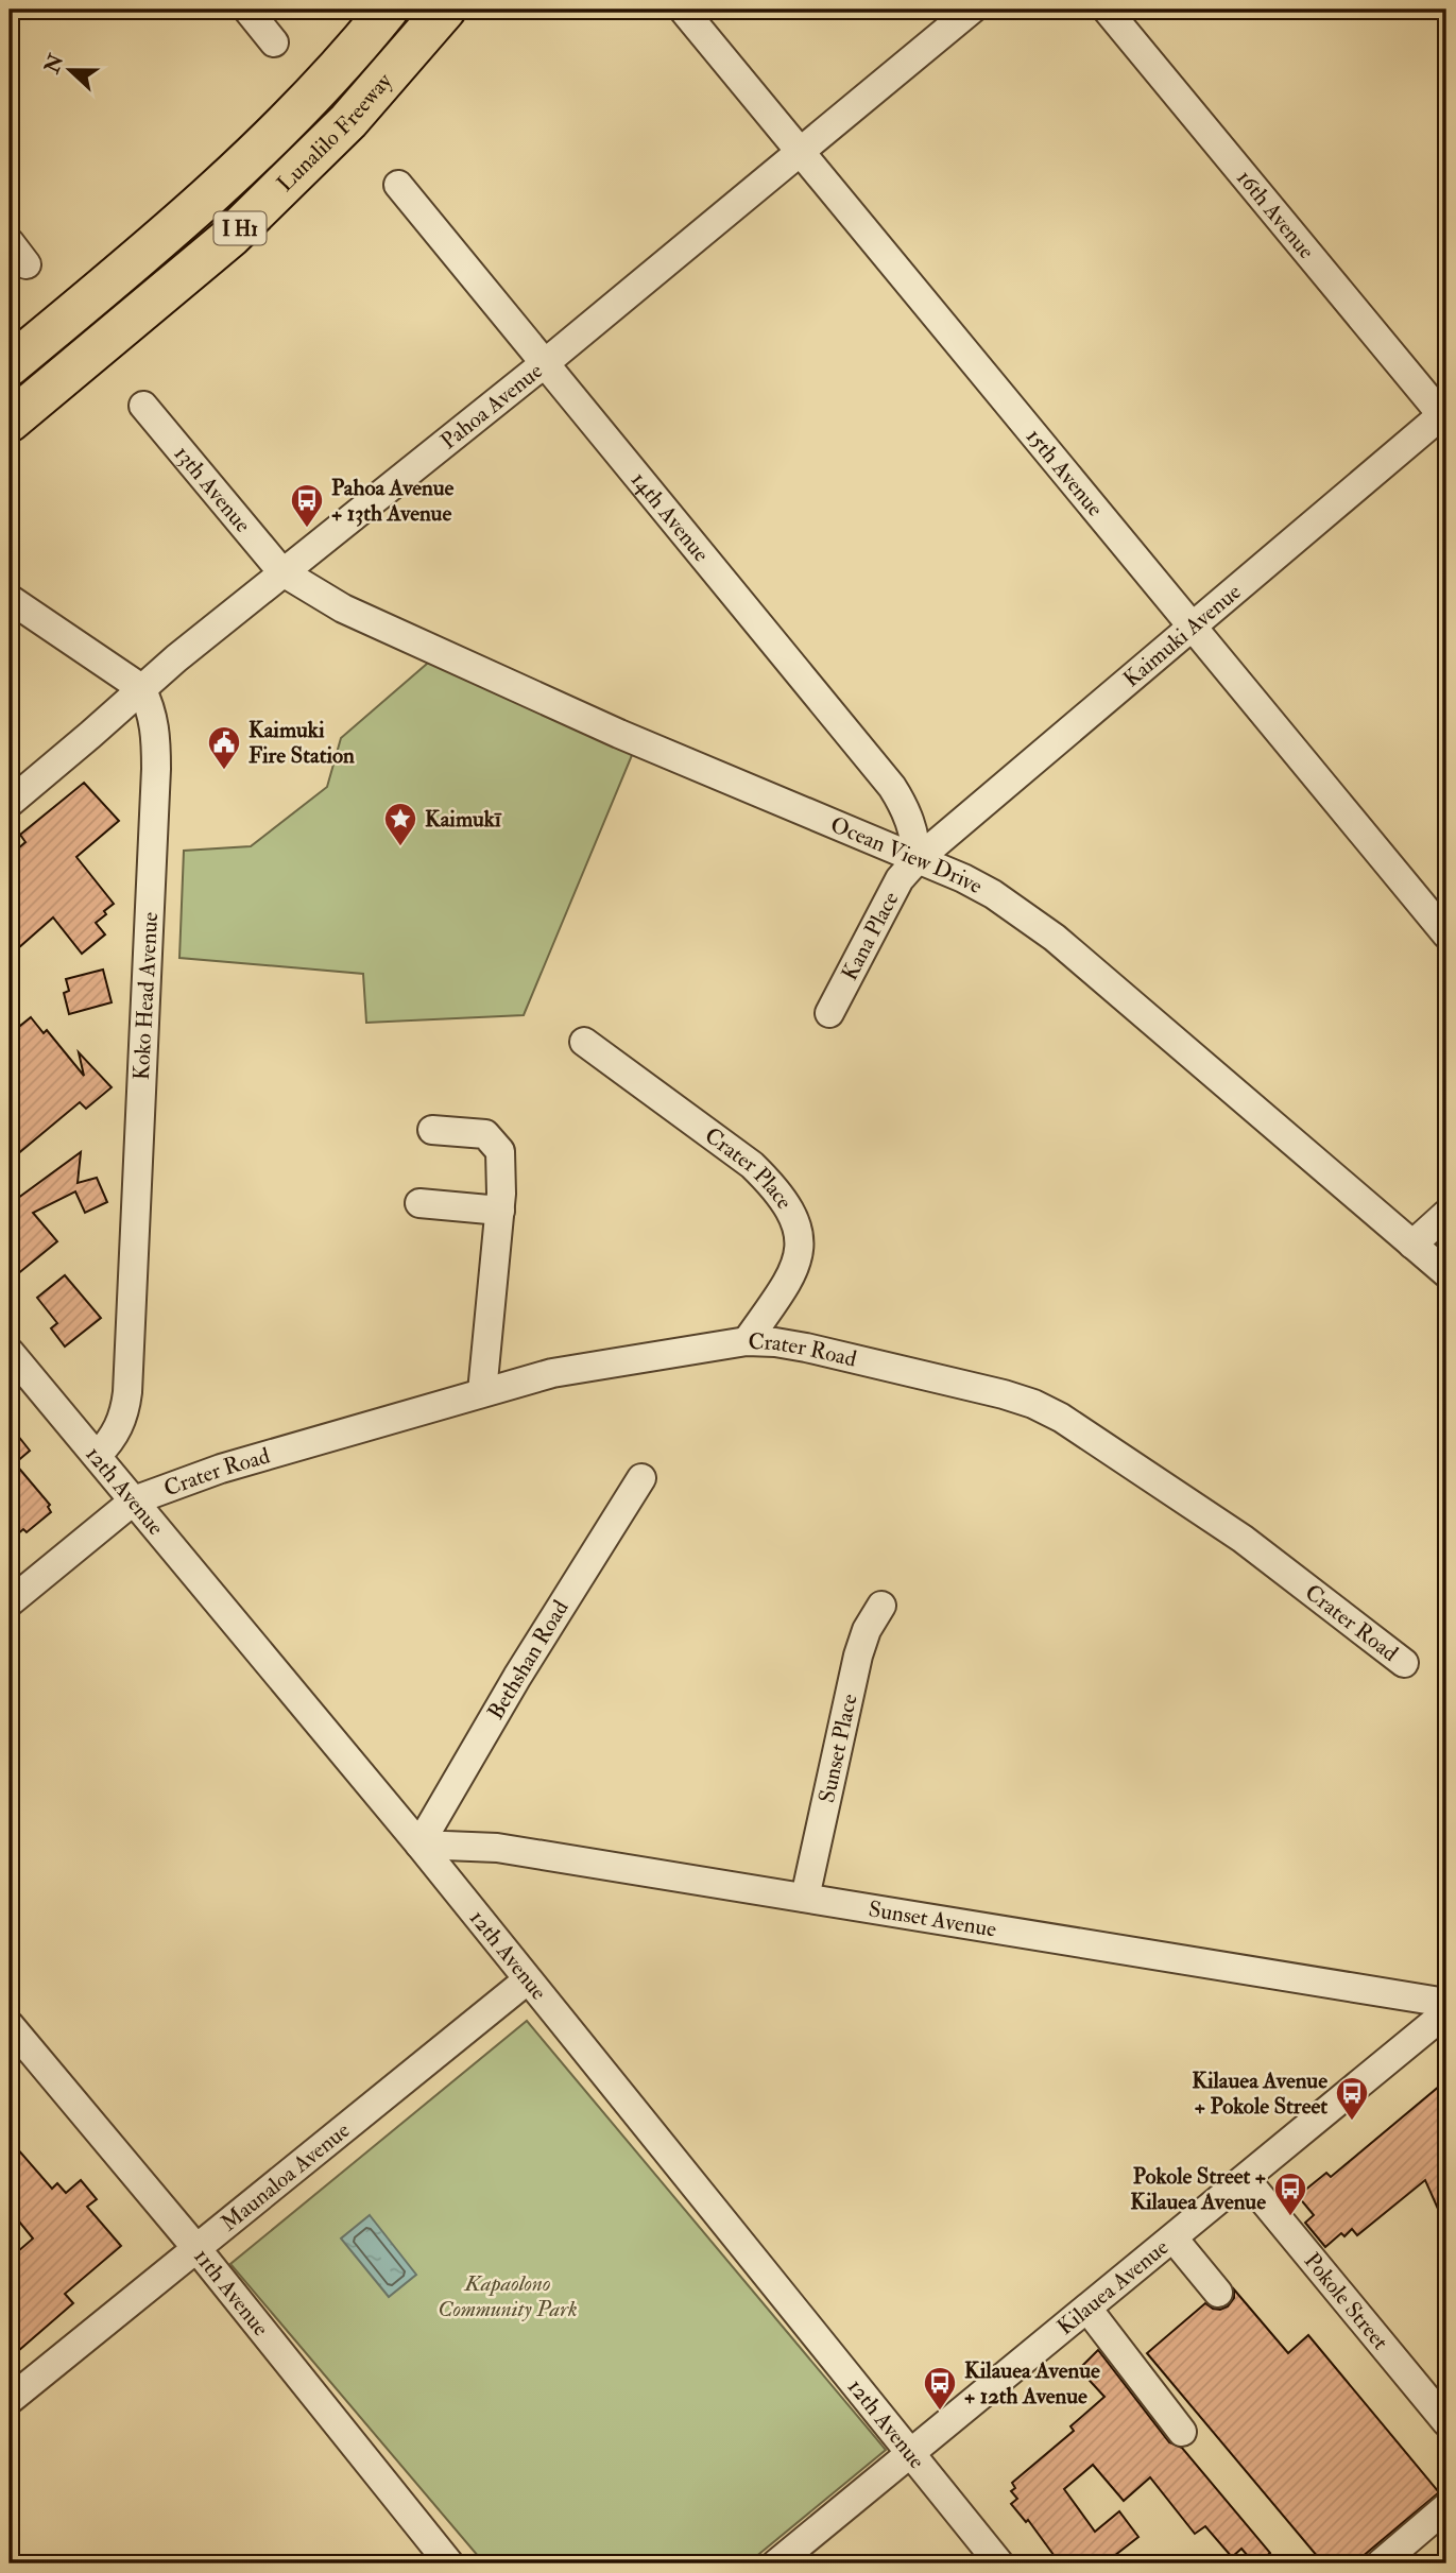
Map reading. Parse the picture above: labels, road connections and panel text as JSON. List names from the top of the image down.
{
  "streets": {
    "highway": ["Lunalilo Freeway", "I H1"],
    "street": [
      "16th Avenue",
      "Pahoa Avenue",
      "15th Avenue",
      "13th Avenue",
      "14th Avenue",
      "Kaimuki Avenue",
      "Ocean View Drive",
      "Kana Place",
      "Koko Head Avenue",
      "Crater Place",
      "Crater Road",
      "12th Avenue",
      "Bethshan Road",
      "Sunset Place",
      "Sunset Avenue",
      "Maunaloa Avenue",
      "Kilauea Avenue",
      "11th Avenue",
      "Pokole Street"
    ]
  },
  "crossings": [
    ["16th Avenue", "Kaimuki Avenue"],
    ["Pahoa Avenue", "15th Avenue"],
    ["Pahoa Avenue", "13th Avenue"],
    ["Pahoa Avenue", "14th Avenue"],
    ["Pahoa Avenue", "Ocean View Drive"],
    ["Pahoa Avenue", "Koko Head Avenue"],
    ["15th Avenue", "Kaimuki Avenue"],
    ["13th Avenue", "Ocean View Drive"],
    ["14th Avenue", "Kaimuki Avenue"],
    ["14th Avenue", "Ocean View Drive"],
    ["14th Avenue", "Kana Place"],
    ["Kaimuki Avenue", "Ocean View Drive"],
    ["Kaimuki Avenue", "Kana Place"],
    ["Ocean View Drive", "Kana Place"],
    ["Koko Head Avenue", "12th Avenue"],
    ["Crater Place", "Crater Road"],
    ["Crater Road", "12th Avenue"],
    ["12th Avenue", "Bethshan Road"],
    ["12th Avenue", "Sunset Avenue"],
    ["12th Avenue", "Maunaloa Avenue"],
    ["12th Avenue", "Kilauea Avenue"],
    ["Bethshan Road", "Sunset Avenue"],
    ["Sunset Place", "Sunset Avenue"],
    ["Maunaloa Avenue", "11th Avenue"],
    ["Kilauea Avenue", "Pokole Street"]
  ],
  "parks": ["Kapaolono Community Park"],
  "places": {
    "bus stop": [
      "Pahoa Avenue + 13th Avenue",
      "Kilauea Avenue + Pokole Street",
      "Pokole Street + Kilauea Avenue",
      "Kilauea Avenue + 12th Avenue"
    ],
    "public building": ["Kaimuki Fire Station"],
    "place": ["Kaimukī"]
  },
  "north": "left"
}
